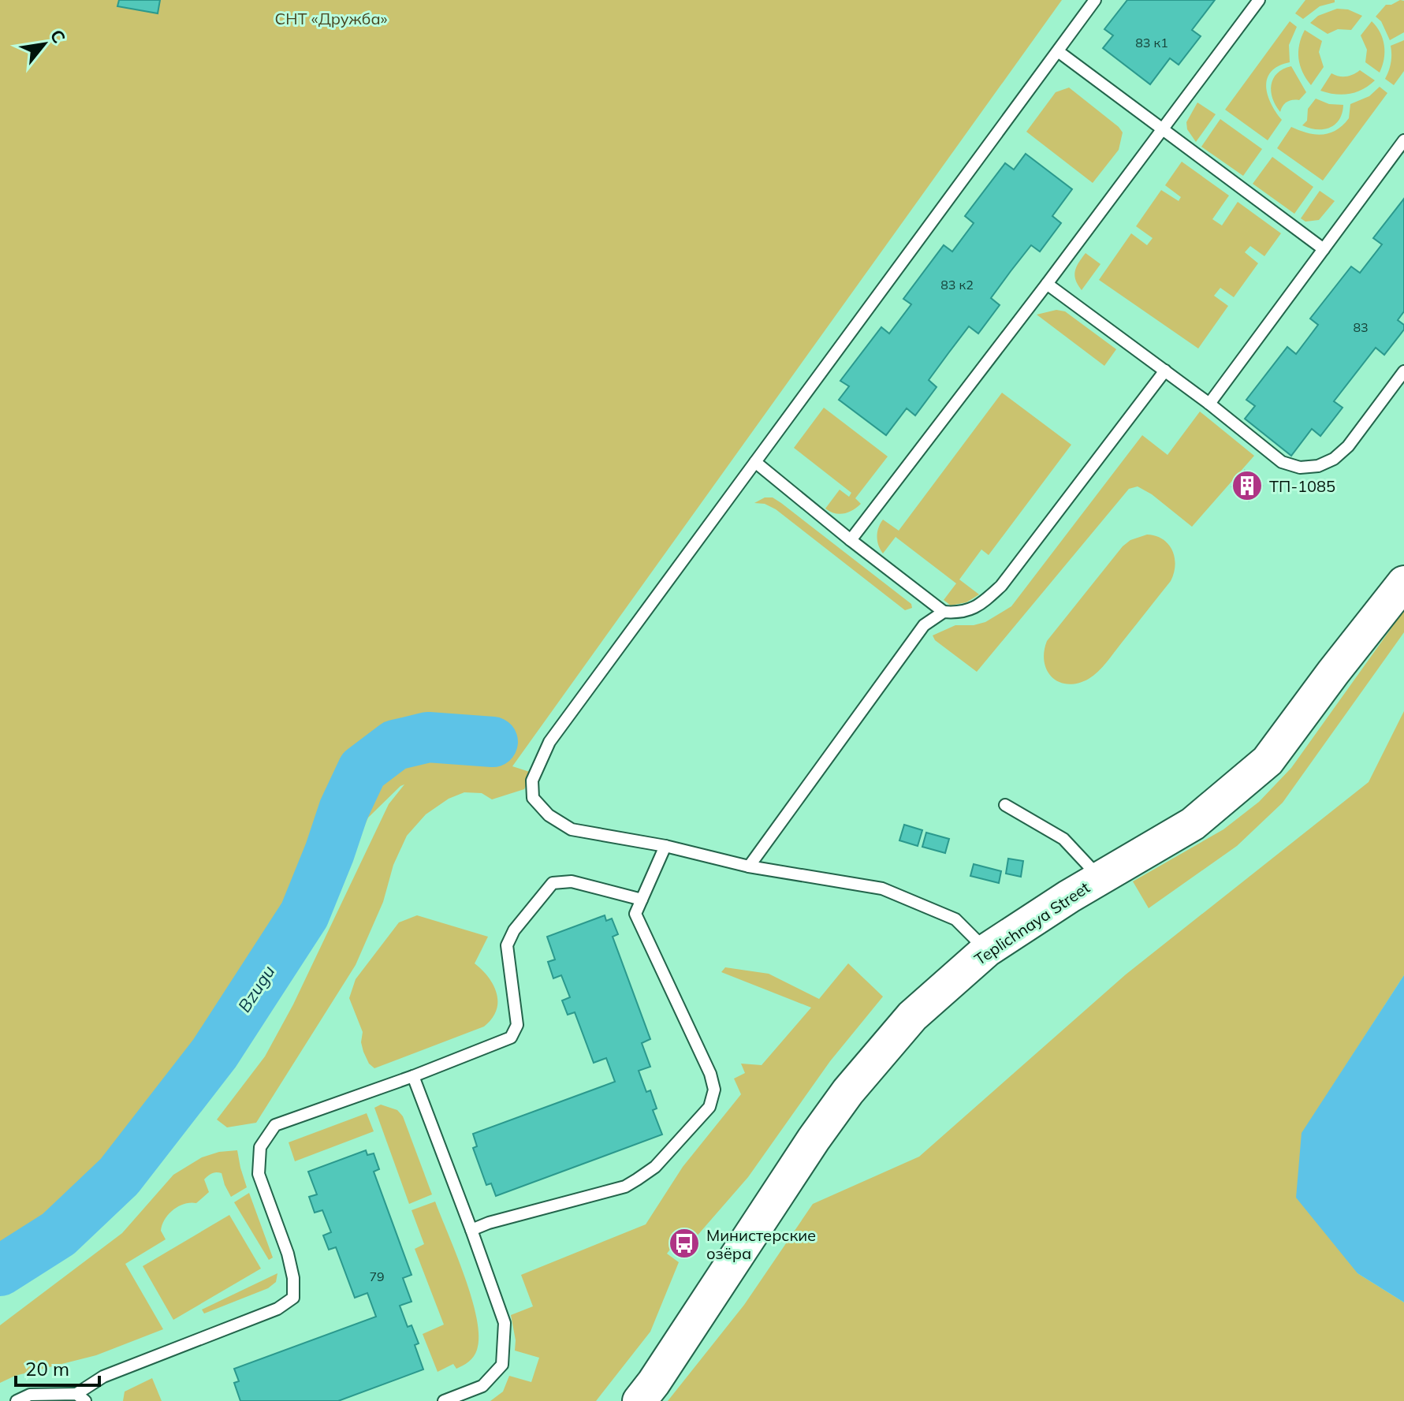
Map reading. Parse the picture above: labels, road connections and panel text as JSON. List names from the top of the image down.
{
  "streets": {
    "street": ["Teplichnaya Street"]
  },
  "water": ["Bzugu"],
  "parks": ["СНТ «Дружба»"],
  "places": {
    "building": ["ТП-1085"],
    "bus stop": ["Министерские озёра"]
  },
  "house_numbers": [
    "83 к1",
    "83 к2",
    "83",
    "79"
  ],
  "scale_bar": "20 m",
  "north": "top right"
}
